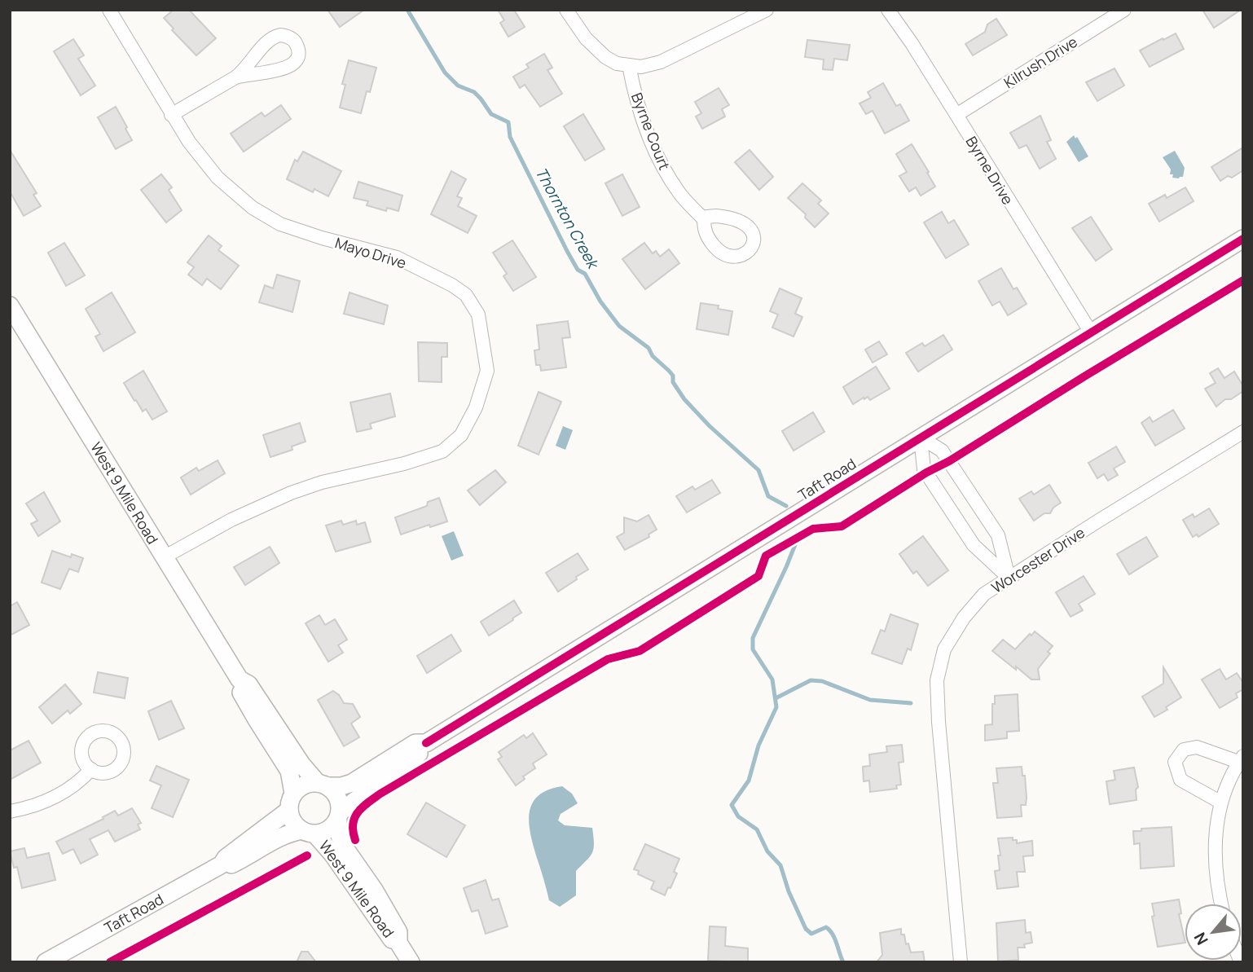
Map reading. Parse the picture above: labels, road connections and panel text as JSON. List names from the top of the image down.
{
  "streets": {
    "street": [
      "Kilrush Drive",
      "Byrne Court",
      "Byrne Drive",
      "Mayo Drive",
      "Taft Road",
      "West 9 Mile Road",
      "Worcester Drive"
    ]
  },
  "crossings": [
    ["Kilrush Drive", "Byrne Drive"],
    ["Byrne Drive", "Taft Road"],
    ["Mayo Drive", "West 9 Mile Road"],
    ["Taft Road", "West 9 Mile Road"]
  ],
  "water": ["Thornton Creek"],
  "north": "bottom left"
}
